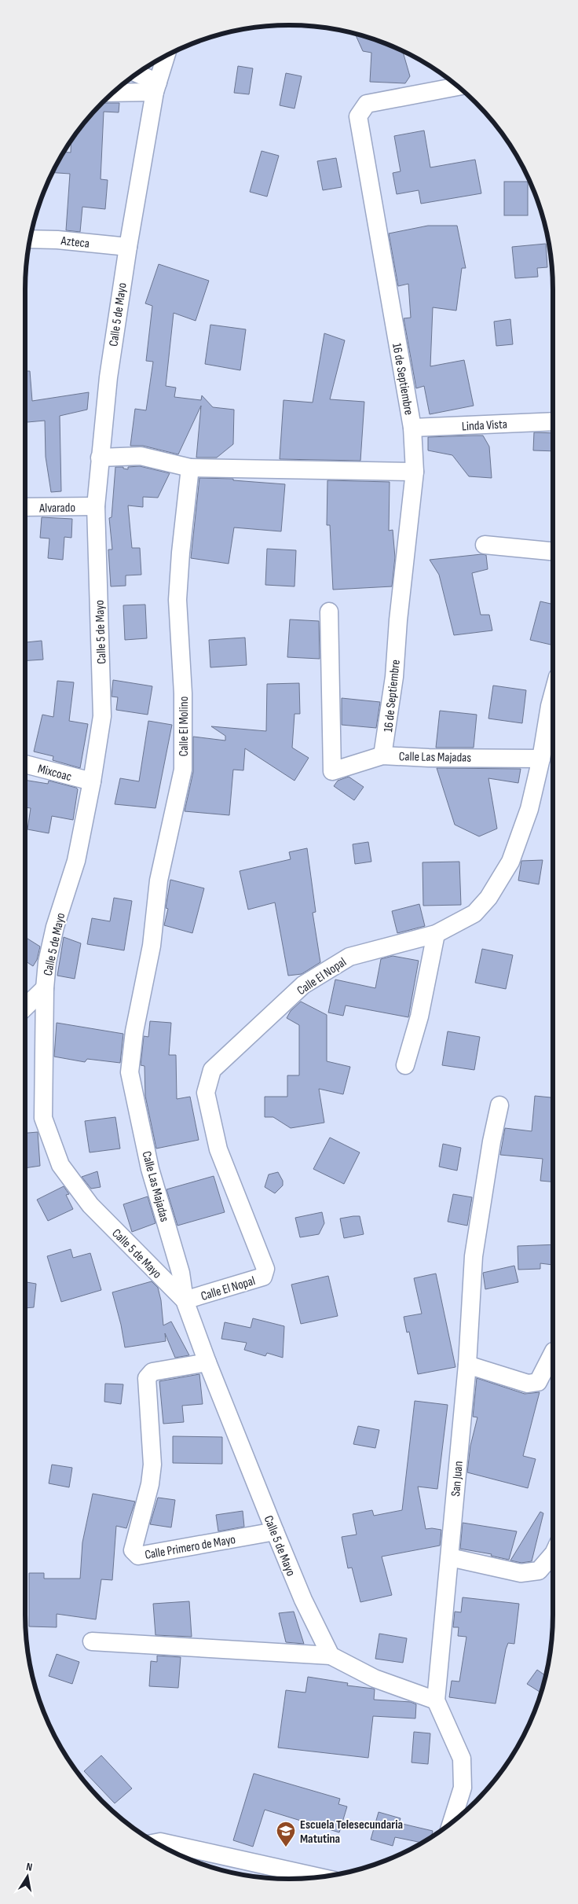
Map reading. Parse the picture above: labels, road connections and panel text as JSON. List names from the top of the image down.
{
  "streets": {
    "street": [
      "Azteca",
      "Calle 5 de Mayo",
      "16 de Septiembre",
      "Linda Vista",
      "Alvarado",
      "Calle El Molino",
      "Calle Las Majadas",
      "Mixcoac",
      "Calle El Nopal",
      "San Juan",
      "Calle Primero de Mayo"
    ]
  },
  "crossings": [
    ["Azteca", "Calle 5 de Mayo"],
    ["Calle 5 de Mayo", "Alvarado"],
    ["Calle 5 de Mayo", "Calle Las Majadas"],
    ["Calle 5 de Mayo", "Mixcoac"],
    ["Calle 5 de Mayo", "Calle El Nopal"],
    ["Calle 5 de Mayo", "Calle Primero de Mayo"],
    ["16 de Septiembre", "Linda Vista"],
    ["16 de Septiembre", "Calle Las Majadas"],
    ["Calle El Molino", "Calle Las Majadas"],
    ["Calle Las Majadas", "Calle El Nopal"]
  ],
  "places": {
    "school or university": ["Escuela Telesecundaria Matutina"]
  },
  "north": "top"
}
